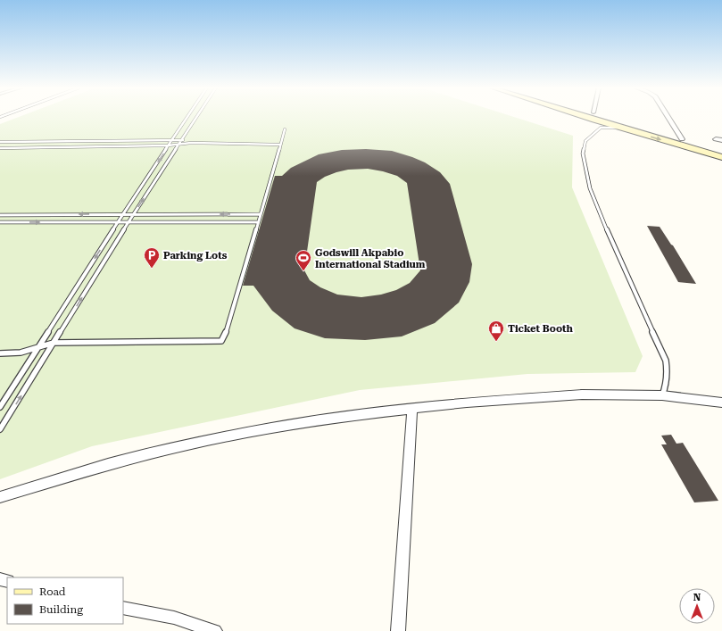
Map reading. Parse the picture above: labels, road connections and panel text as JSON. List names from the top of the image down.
{
  "places": {
    "parking": ["Parking Lots"],
    "sports": ["Godswill Akpabio International Stadium"],
    "shop": ["Ticket Booth"]
  },
  "legend": ["Road", "Building"],
  "north": "top"
}
